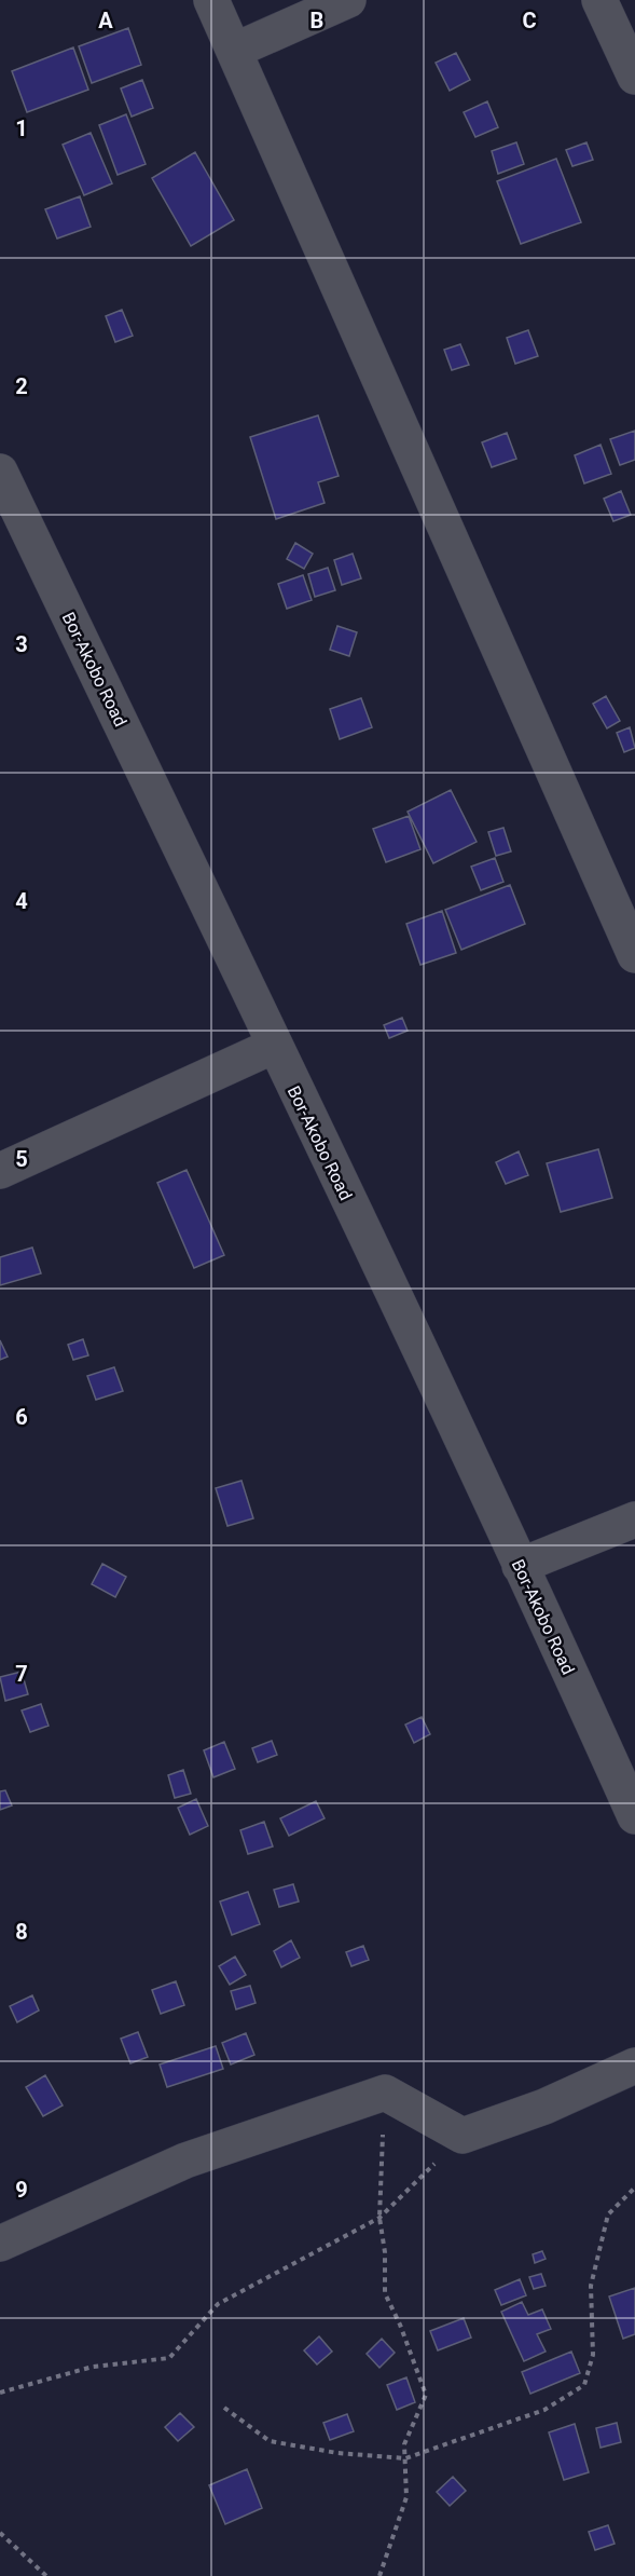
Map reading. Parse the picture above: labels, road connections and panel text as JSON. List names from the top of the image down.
{
  "streets": {
    "street": ["Bor-Akobo Road"]
  },
  "grid": {
    "columns": ["A", "B", "C"],
    "rows": [
      "1",
      "2",
      "3",
      "4",
      "5",
      "6",
      "7",
      "8",
      "9"
    ]
  }
}
